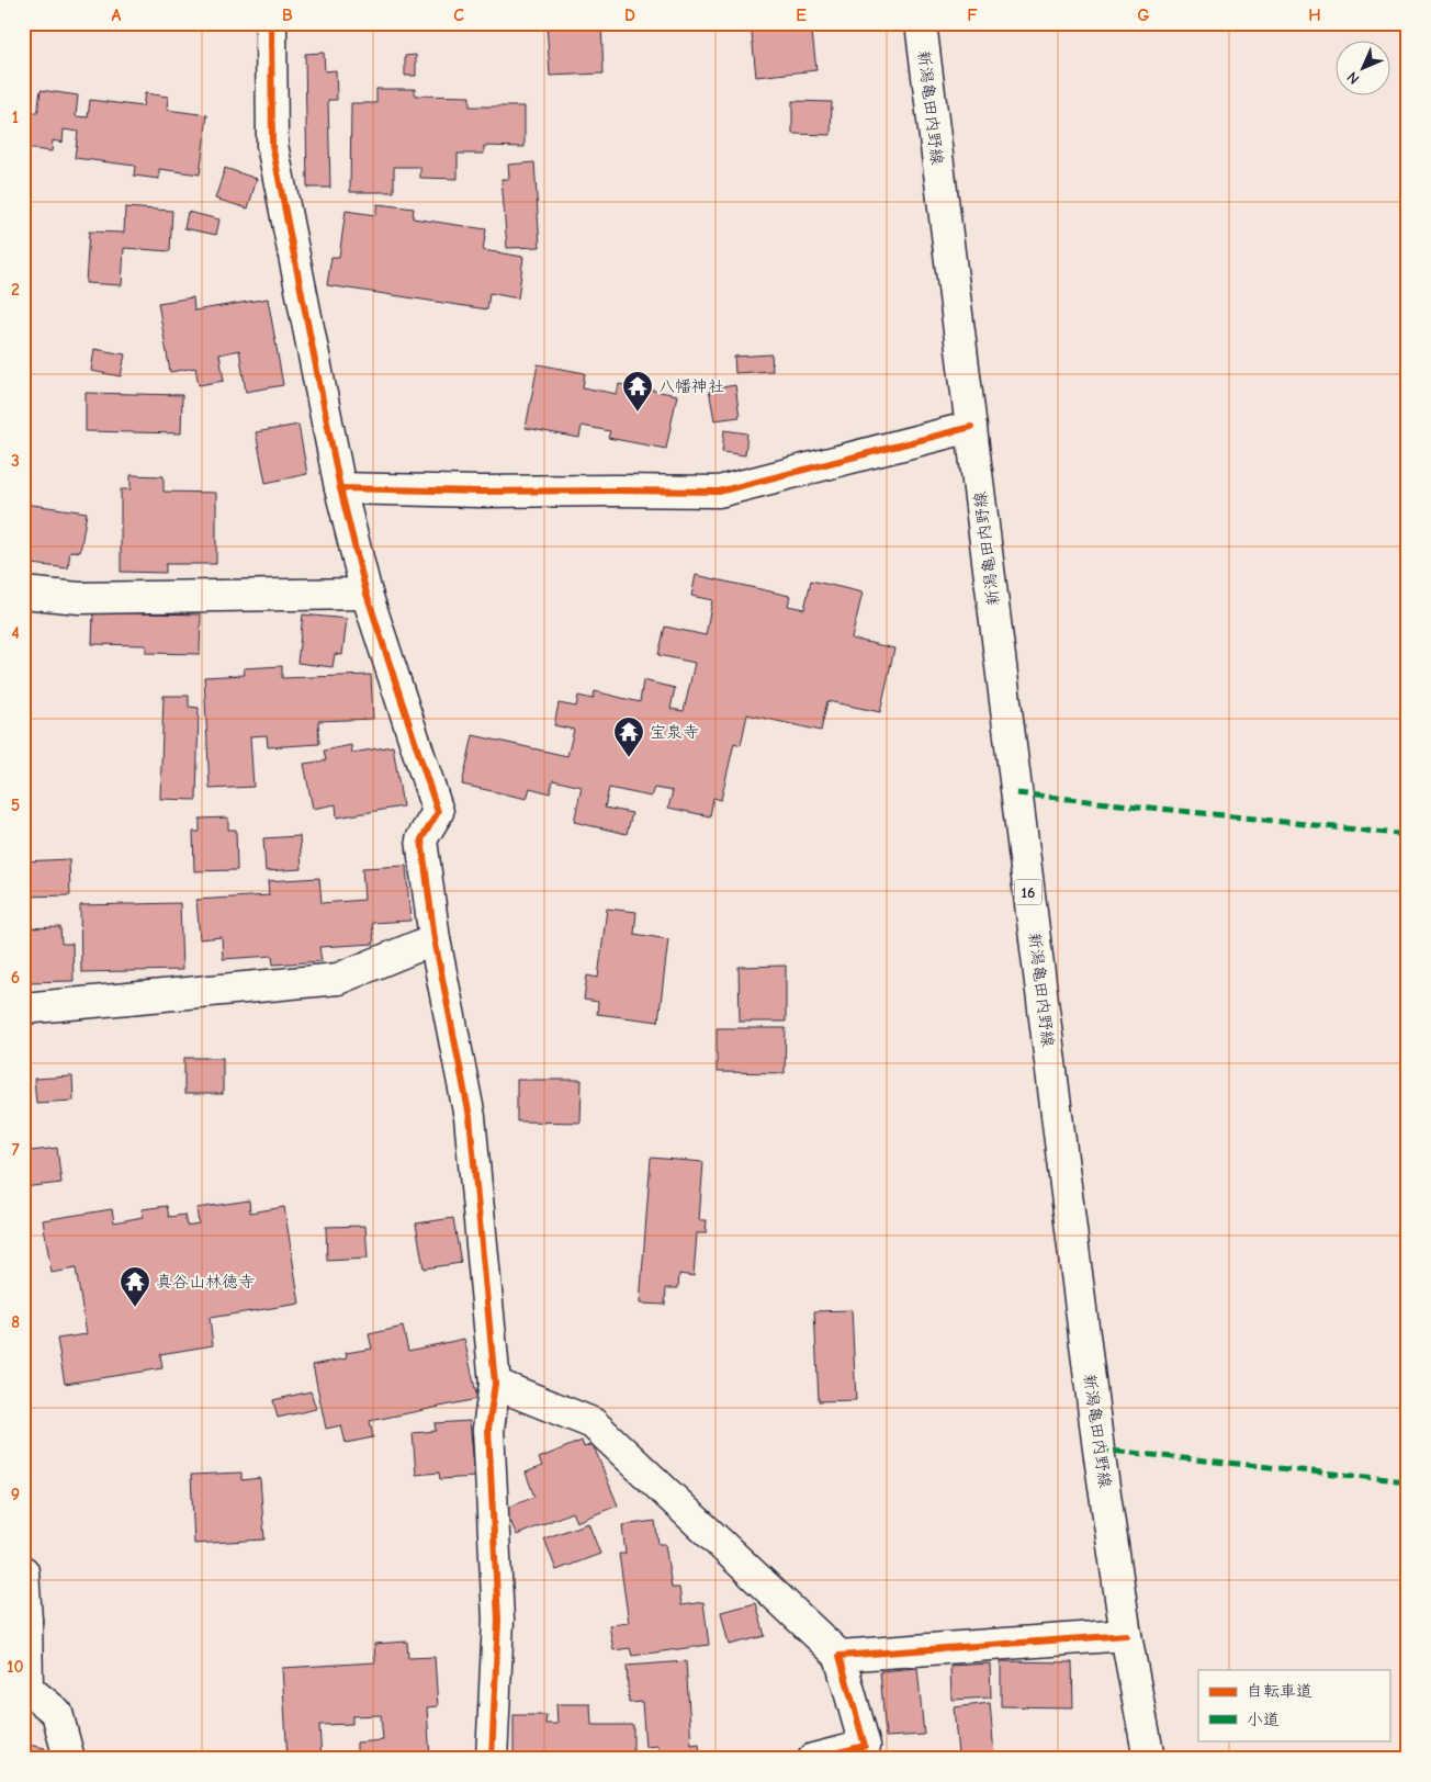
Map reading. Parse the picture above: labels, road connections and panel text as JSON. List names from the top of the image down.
{
  "streets": {
    "street": ["新潟亀田内野線", "16"]
  },
  "places": {
    "temple": ["八幡神社", "宝泉寺", "真谷山林徳寺"]
  },
  "legend": ["自転車道", "小道"],
  "north": "bottom left",
  "grid": {
    "columns": [
      "A",
      "B",
      "C",
      "D",
      "E",
      "F",
      "G",
      "H"
    ],
    "rows": [
      "1",
      "2",
      "3",
      "4",
      "5",
      "6",
      "7",
      "8",
      "9",
      "10"
    ]
  }
}
